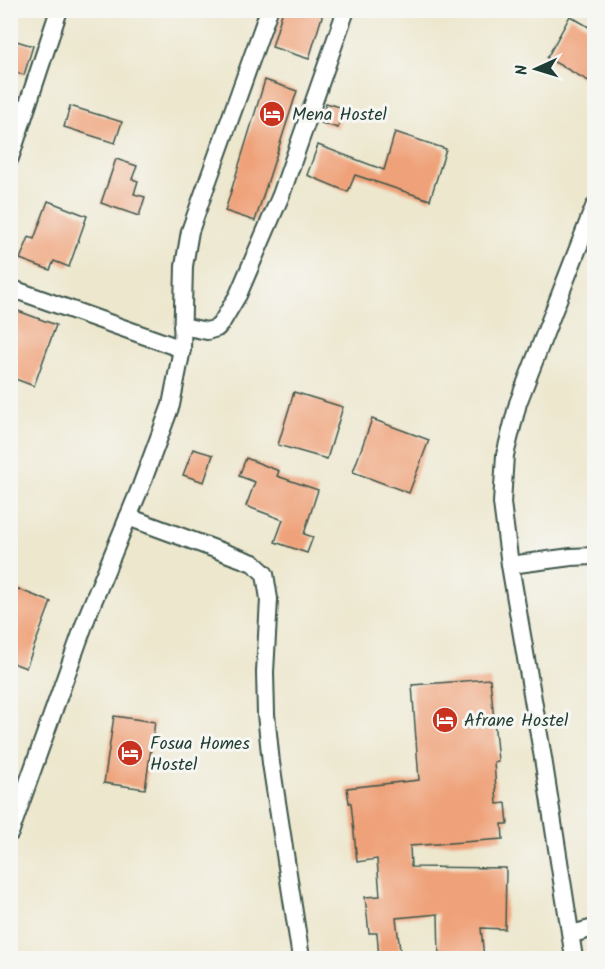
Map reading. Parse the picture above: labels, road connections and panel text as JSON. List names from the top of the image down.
{
  "places": {
    "hotel": ["Mena Hostel", "Afrane Hostel", "Fosua Homes Hostel"]
  },
  "north": "left"
}
